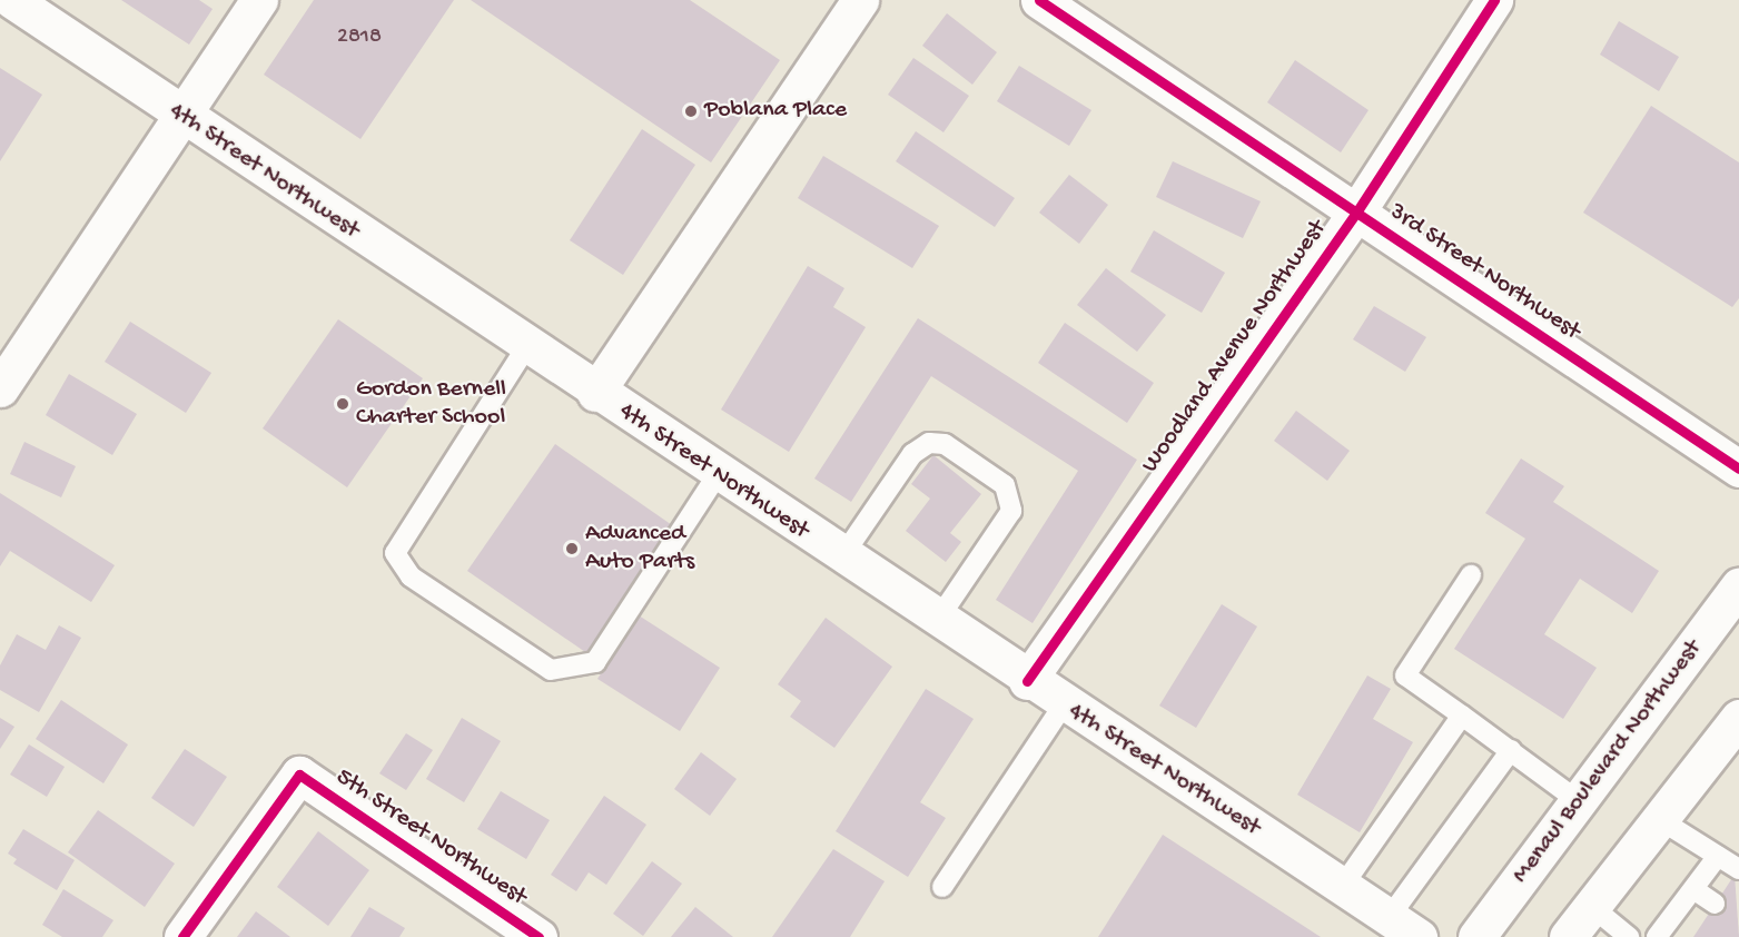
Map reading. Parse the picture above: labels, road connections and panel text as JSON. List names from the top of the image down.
{
  "streets": {
    "street": [
      "4th Street Northwest",
      "3rd Street Northwest",
      "Woodland Avenue Northwest",
      "Menaul Boulevard Northwest",
      "5th Street Northwest"
    ]
  },
  "crossings": [
    ["4th Street Northwest", "Woodland Avenue Northwest"],
    ["3rd Street Northwest", "Woodland Avenue Northwest"]
  ],
  "places": ["Poblana Place", "Gordon Bernell Charter School", "Advanced Auto Parts"],
  "house_numbers": ["2818"]
}
